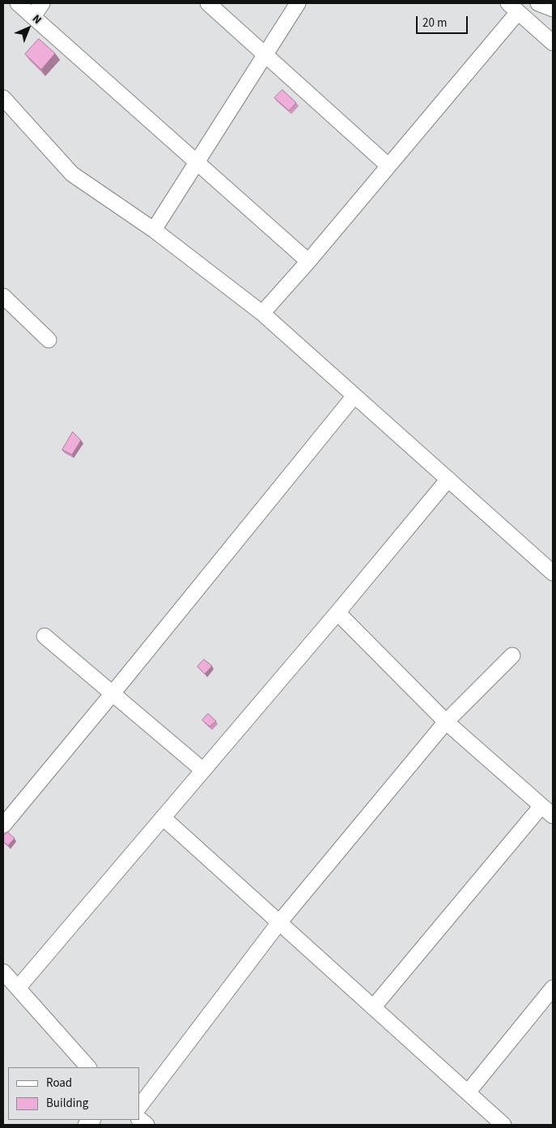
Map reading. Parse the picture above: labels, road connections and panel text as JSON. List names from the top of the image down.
{
  "legend": ["Road", "Building"],
  "scale_bar": "20 m",
  "north": "top right"
}
